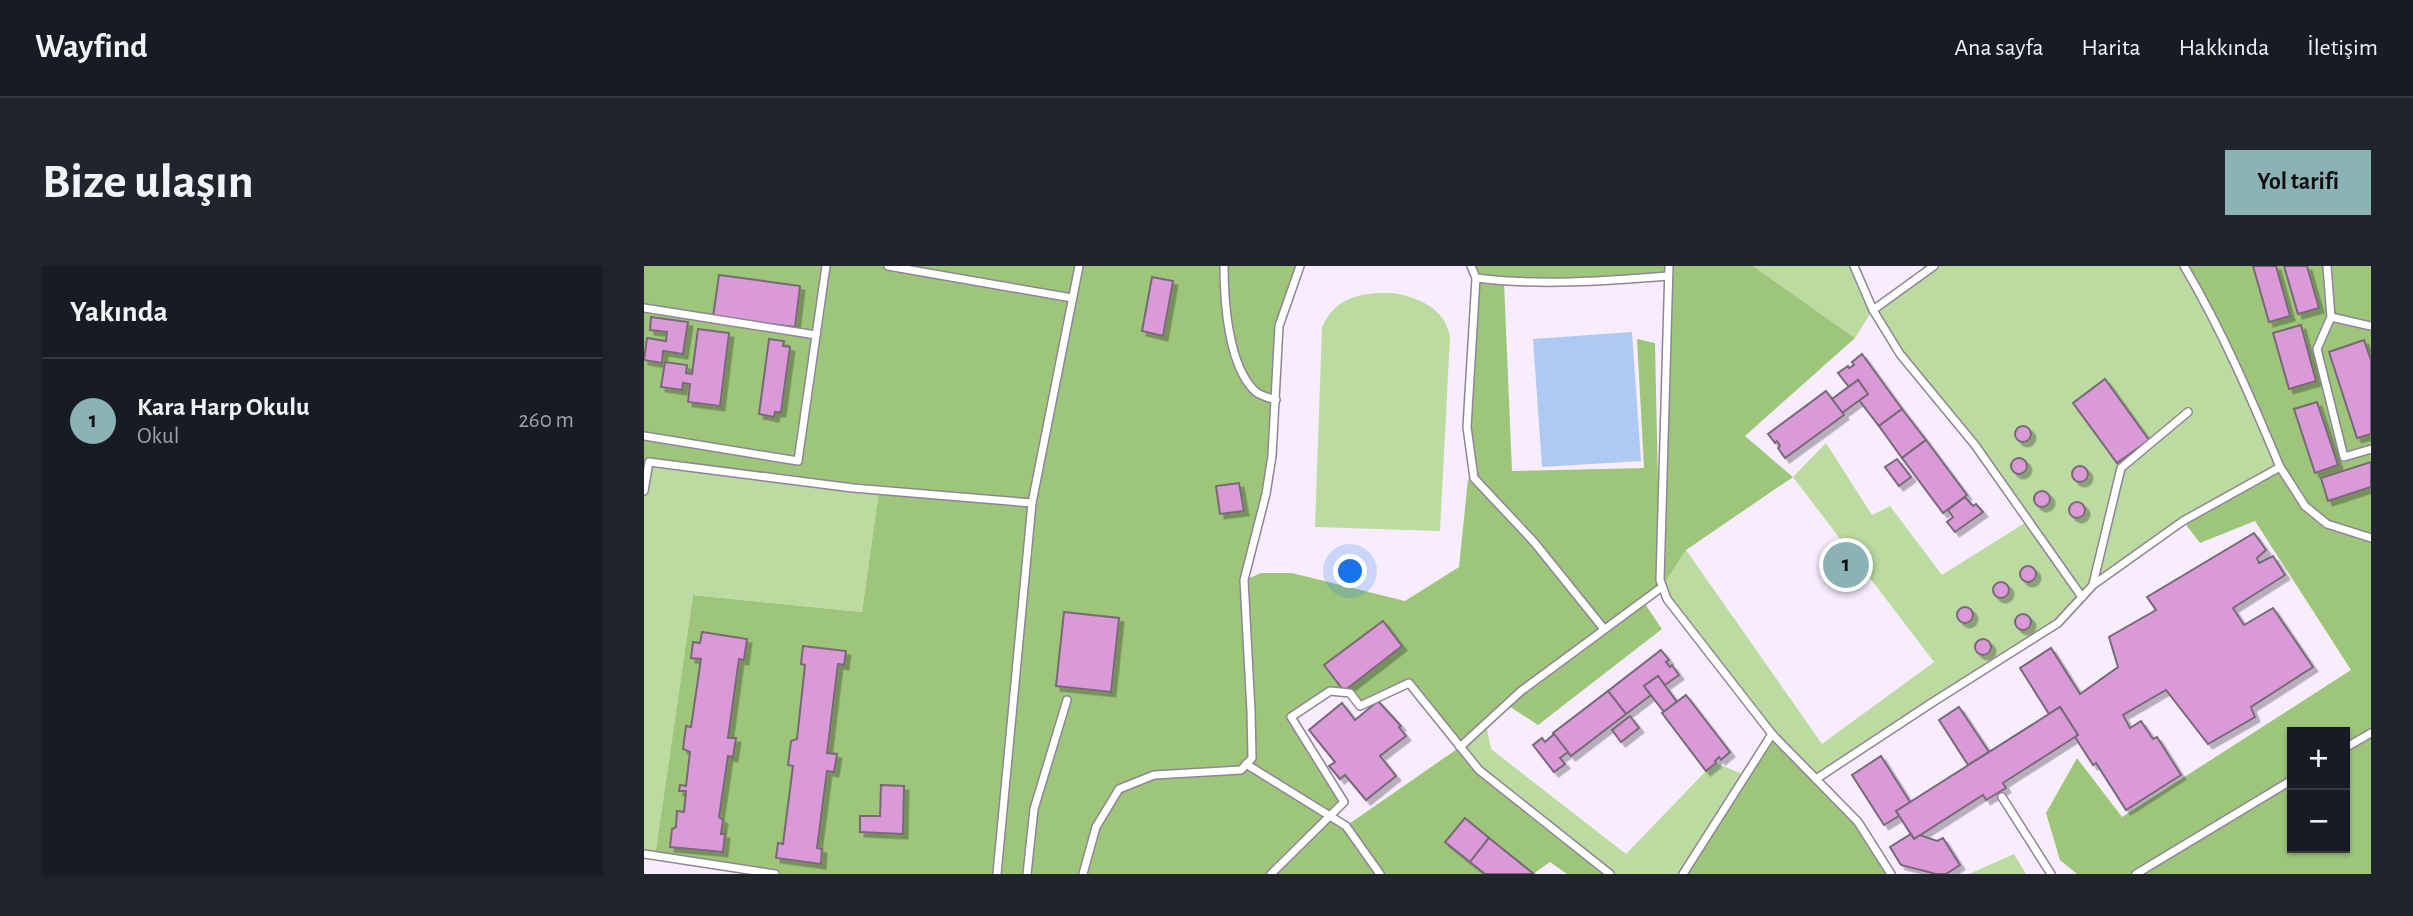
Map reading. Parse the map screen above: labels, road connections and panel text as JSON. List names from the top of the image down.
{
  "page": {
    "header": "Wayfind",
    "nav": [
      "Ana sayfa",
      "Harita",
      "Hakkında",
      "İletişim"
    ],
    "buttons": "Yol tarifi",
    "title": "Bize ulaşın",
    "heading": "Yakında",
    "list": [
      {
        "mark": "1",
        "name": "Kara Harp Okulu",
        "note": "Okul",
        "value": "260 m"
      }
    ],
    "pins": "1",
    "map_buttons": ["+", "−"]
  }
}
